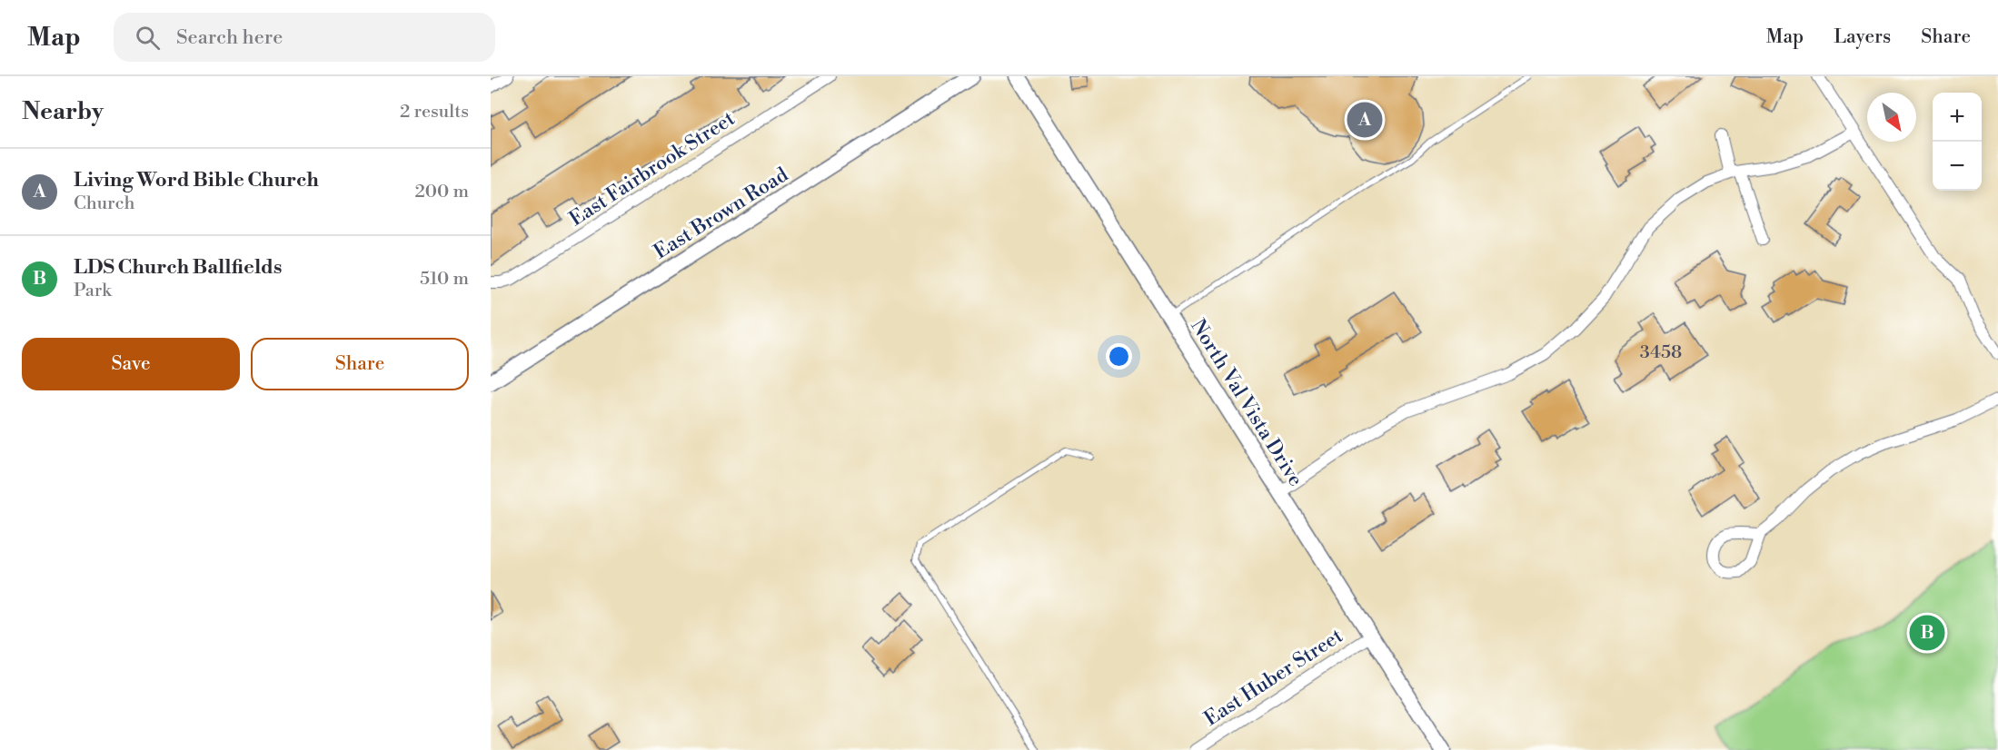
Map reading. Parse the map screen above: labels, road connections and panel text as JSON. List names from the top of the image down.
{
  "streets": {
    "main road": ["East Brown Road", "North Val Vista Drive"],
    "street": ["East Fairbrook Street", "East Huber Street"]
  },
  "crossings": [
    ["North Val Vista Drive", "East Huber Street"]
  ],
  "house_numbers": ["3458"],
  "north": "bottom right",
  "page": {
    "header": "Map",
    "search": "Search here",
    "nav": ["Map", "Layers", "Share"],
    "heading": ["Nearby", "2 results"],
    "map_buttons": ["+", "−"],
    "pins": ["A", "B"],
    "list": [
      {
        "mark": "A",
        "name": "Living Word Bible Church",
        "note": "Church",
        "value": "200 m"
      },
      {
        "mark": "B",
        "name": "LDS Church Ballfields",
        "note": "Park",
        "value": "510 m"
      }
    ],
    "buttons": ["Save", "Share"]
  }
}
